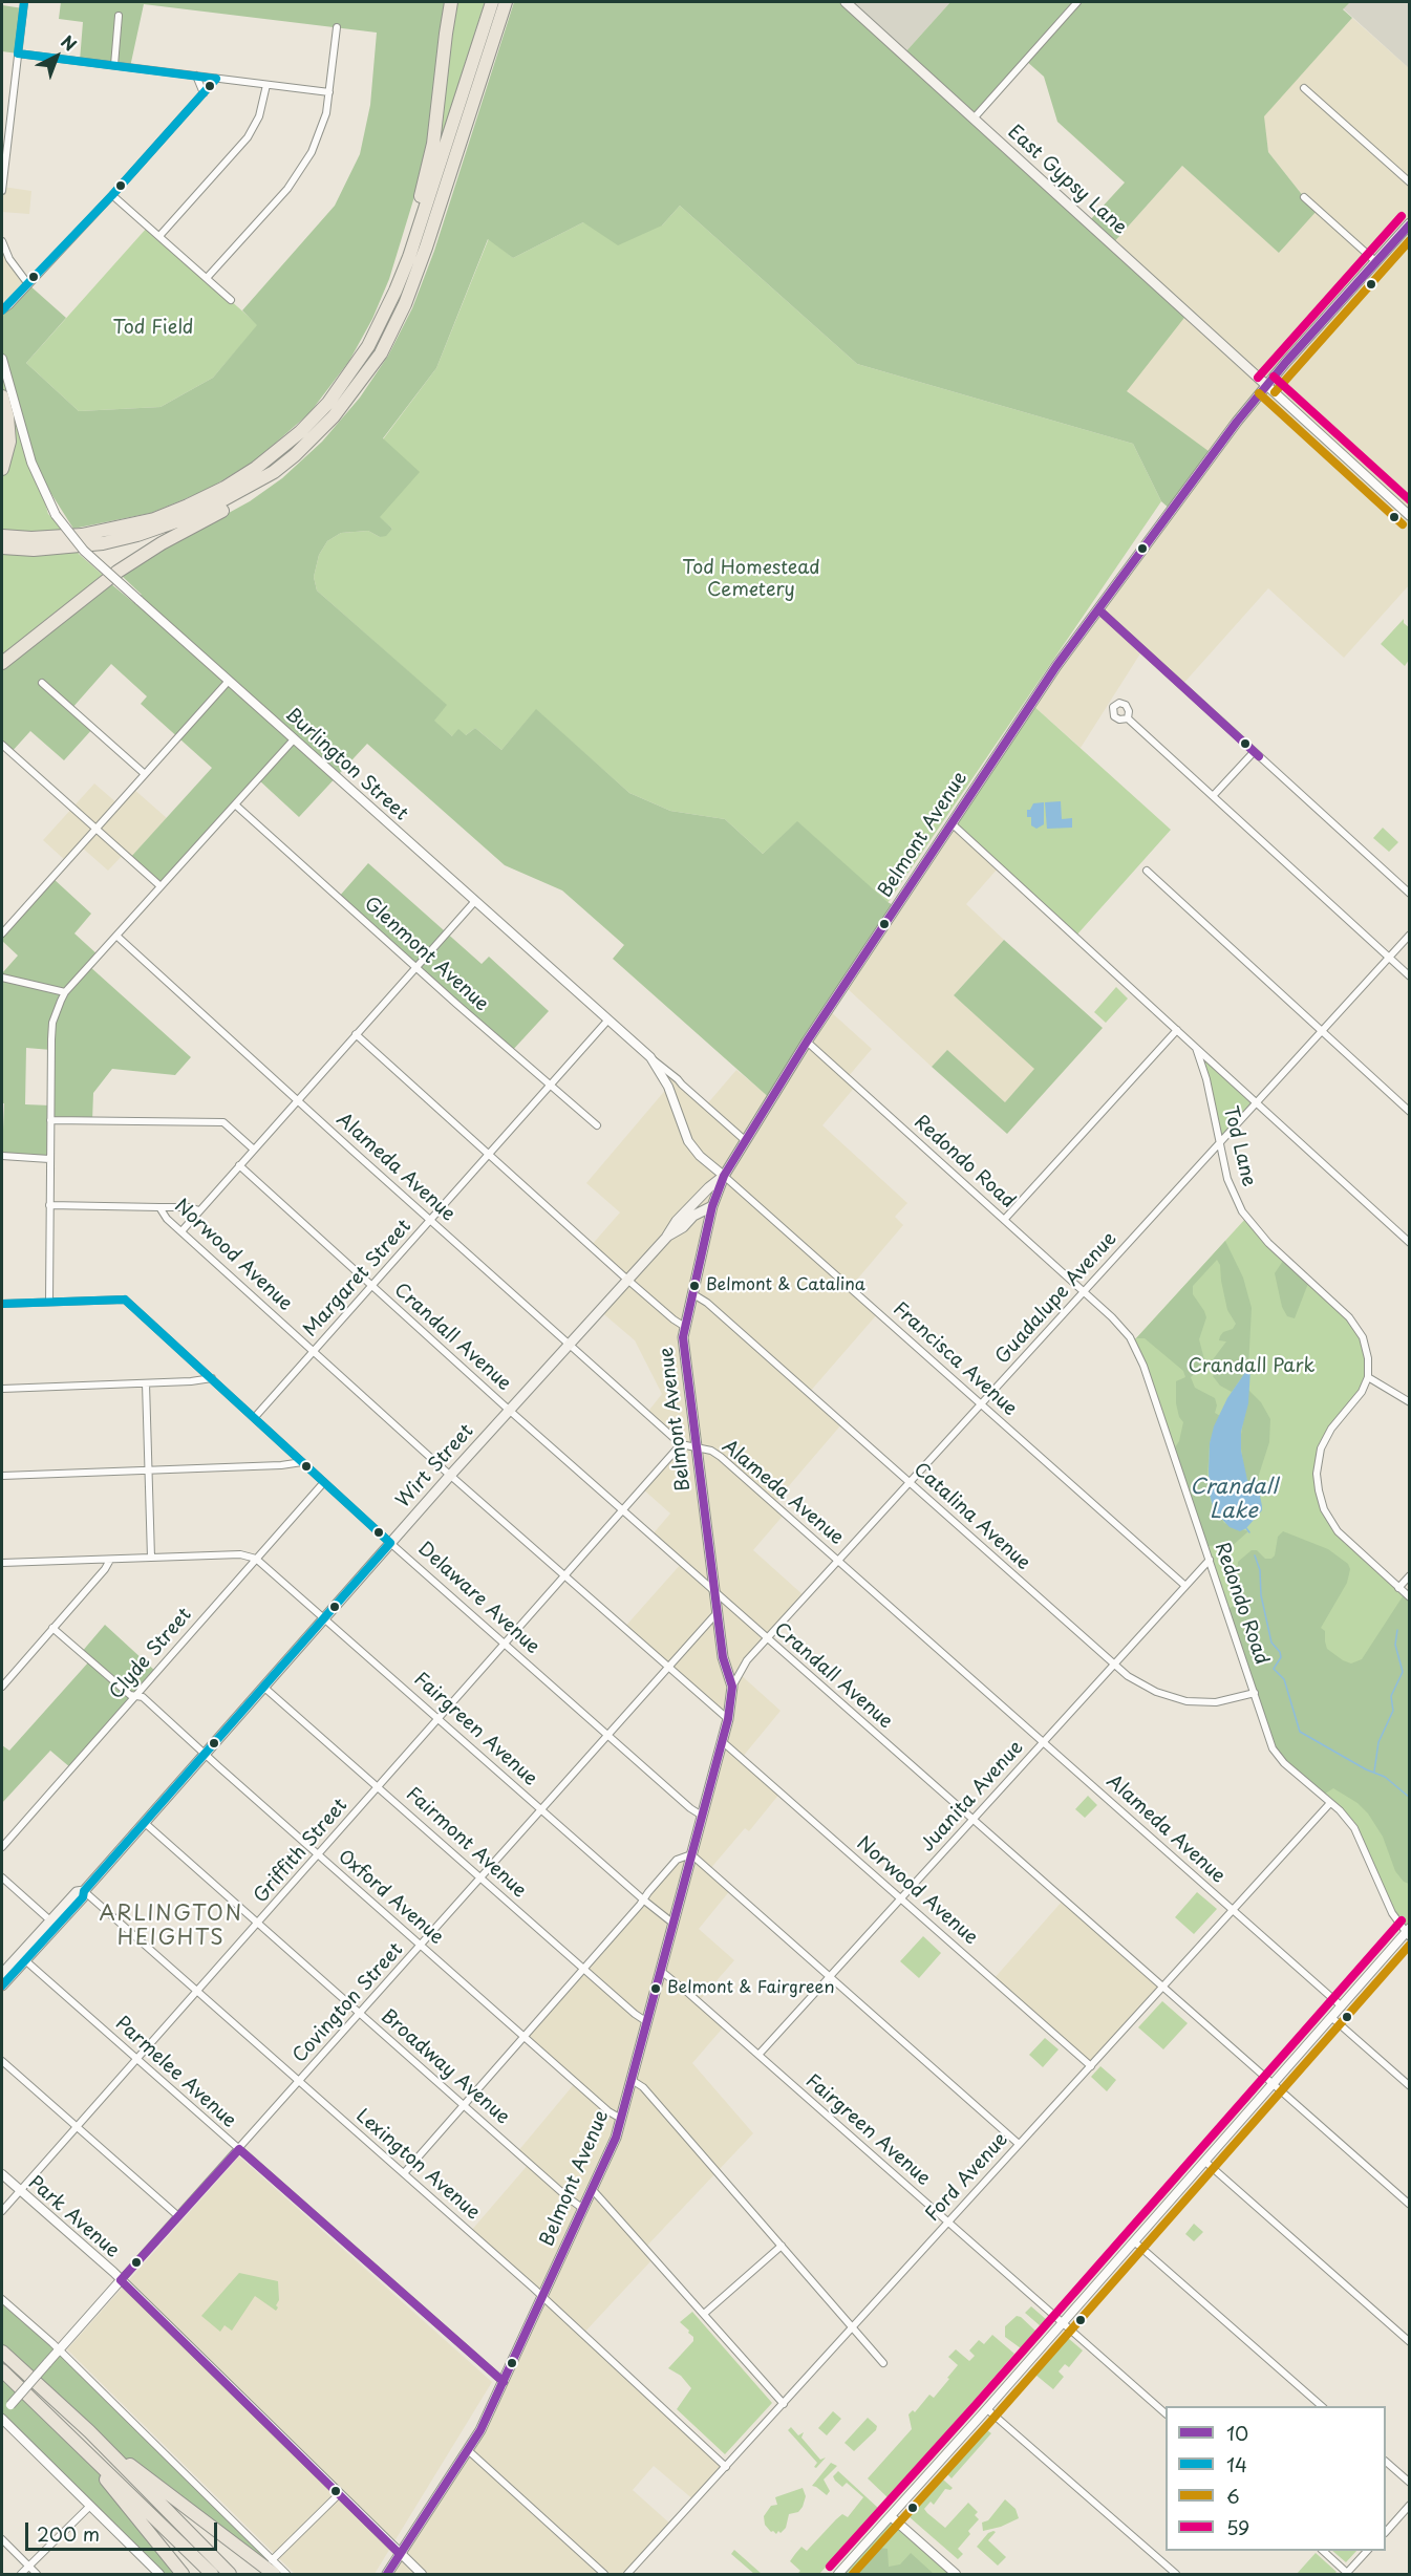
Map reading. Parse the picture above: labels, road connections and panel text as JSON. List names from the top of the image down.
{
  "streets": {
    "main road": ["East Gypsy Lane", "Belmont Avenue", "Wirt Street"],
    "street": [
      "Burlington Street",
      "Glenmont Avenue",
      "Tod Lane",
      "Redondo Road",
      "Alameda Avenue",
      "Norwood Avenue",
      "Margaret Street",
      "Guadalupe Avenue",
      "Crandall Avenue",
      "Francisca Avenue",
      "Catalina Avenue",
      "Delaware Avenue",
      "Clyde Street",
      "Fairgreen Avenue",
      "Juanita Avenue",
      "Fairmont Avenue",
      "Griffith Street",
      "Oxford Avenue",
      "Covington Street",
      "Broadway Avenue",
      "Parmelee Avenue",
      "Lexington Avenue",
      "Ford Avenue",
      "Park Avenue"
    ]
  },
  "crossings": [
    ["East Gypsy Lane", "Belmont Avenue"],
    ["Burlington Street", "Belmont Avenue"],
    ["Burlington Street", "Margaret Street"],
    ["Burlington Street", "Francisca Avenue"],
    ["Belmont Avenue", "Tod Lane"],
    ["Belmont Avenue", "Redondo Road"],
    ["Belmont Avenue", "Alameda Avenue"],
    ["Belmont Avenue", "Norwood Avenue"],
    ["Belmont Avenue", "Guadalupe Avenue"],
    ["Belmont Avenue", "Crandall Avenue"],
    ["Belmont Avenue", "Francisca Avenue"],
    ["Belmont Avenue", "Wirt Street"],
    ["Belmont Avenue", "Catalina Avenue"],
    ["Belmont Avenue", "Delaware Avenue"],
    ["Belmont Avenue", "Fairgreen Avenue"],
    ["Belmont Avenue", "Fairmont Avenue"],
    ["Belmont Avenue", "Oxford Avenue"],
    ["Belmont Avenue", "Covington Street"],
    ["Belmont Avenue", "Broadway Avenue"],
    ["Belmont Avenue", "Parmelee Avenue"],
    ["Belmont Avenue", "Lexington Avenue"],
    ["Belmont Avenue", "Park Avenue"],
    ["Glenmont Avenue", "Margaret Street"],
    ["Tod Lane", "Guadalupe Avenue"],
    ["Redondo Road", "Guadalupe Avenue"],
    ["Redondo Road", "Catalina Avenue"],
    ["Redondo Road", "Juanita Avenue"],
    ["Redondo Road", "Ford Avenue"],
    ["Alameda Avenue", "Margaret Street"],
    ["Alameda Avenue", "Guadalupe Avenue"],
    ["Alameda Avenue", "Wirt Street"],
    ["Alameda Avenue", "Juanita Avenue"],
    ["Alameda Avenue", "Griffith Street"],
    ["Alameda Avenue", "Ford Avenue"],
    ["Norwood Avenue", "Margaret Street"],
    ["Norwood Avenue", "Wirt Street"],
    ["Norwood Avenue", "Juanita Avenue"],
    ["Norwood Avenue", "Griffith Street"],
    ["Norwood Avenue", "Covington Street"],
    ["Norwood Avenue", "Ford Avenue"],
    ["Margaret Street", "Crandall Avenue"],
    ["Margaret Street", "Delaware Avenue"],
    ["Guadalupe Avenue", "Crandall Avenue"],
    ["Guadalupe Avenue", "Francisca Avenue"],
    ["Guadalupe Avenue", "Catalina Avenue"],
    ["Crandall Avenue", "Wirt Street"],
    ["Crandall Avenue", "Juanita Avenue"],
    ["Crandall Avenue", "Griffith Street"],
    ["Crandall Avenue", "Ford Avenue"],
    ["Francisca Avenue", "Wirt Street"],
    ["Francisca Avenue", "Juanita Avenue"],
    ["Wirt Street", "Delaware Avenue"],
    ["Wirt Street", "Fairgreen Avenue"],
    ["Wirt Street", "Fairmont Avenue"],
    ["Wirt Street", "Oxford Avenue"],
    ["Wirt Street", "Broadway Avenue"],
    ["Wirt Street", "Parmelee Avenue"],
    ["Wirt Street", "Lexington Avenue"],
    ["Catalina Avenue", "Juanita Avenue"],
    ["Delaware Avenue", "Clyde Street"],
    ["Delaware Avenue", "Griffith Street"],
    ["Delaware Avenue", "Covington Street"],
    ["Clyde Street", "Fairgreen Avenue"],
    ["Clyde Street", "Oxford Avenue"],
    ["Fairgreen Avenue", "Juanita Avenue"],
    ["Fairgreen Avenue", "Griffith Street"],
    ["Fairgreen Avenue", "Covington Street"],
    ["Fairgreen Avenue", "Ford Avenue"],
    ["Fairmont Avenue", "Griffith Street"],
    ["Fairmont Avenue", "Covington Street"],
    ["Griffith Street", "Oxford Avenue"],
    ["Griffith Street", "Broadway Avenue"],
    ["Griffith Street", "Parmelee Avenue"],
    ["Griffith Street", "Lexington Avenue"],
    ["Griffith Street", "Park Avenue"],
    ["Oxford Avenue", "Covington Street"],
    ["Covington Street", "Broadway Avenue"],
    ["Covington Street", "Parmelee Avenue"],
    ["Covington Street", "Lexington Avenue"],
    ["Covington Street", "Park Avenue"],
    ["Lexington Avenue", "Ford Avenue"]
  ],
  "districts": ["ARLINGTON HEIGHTS"],
  "water": ["Crandall Lake"],
  "parks": ["Tod Field", "Tod Homestead Cemetery", "Crandall Park"],
  "places": ["Belmont & Catalina", "Belmont & Fairgreen"],
  "lines": [
    "transit line 14",
    "transit line 59",
    "transit line 10",
    "transit line 6"
  ],
  "legend": [
    "10",
    "14",
    "6",
    "59"
  ],
  "scale_bar": "200 m",
  "north": "top right"
}
